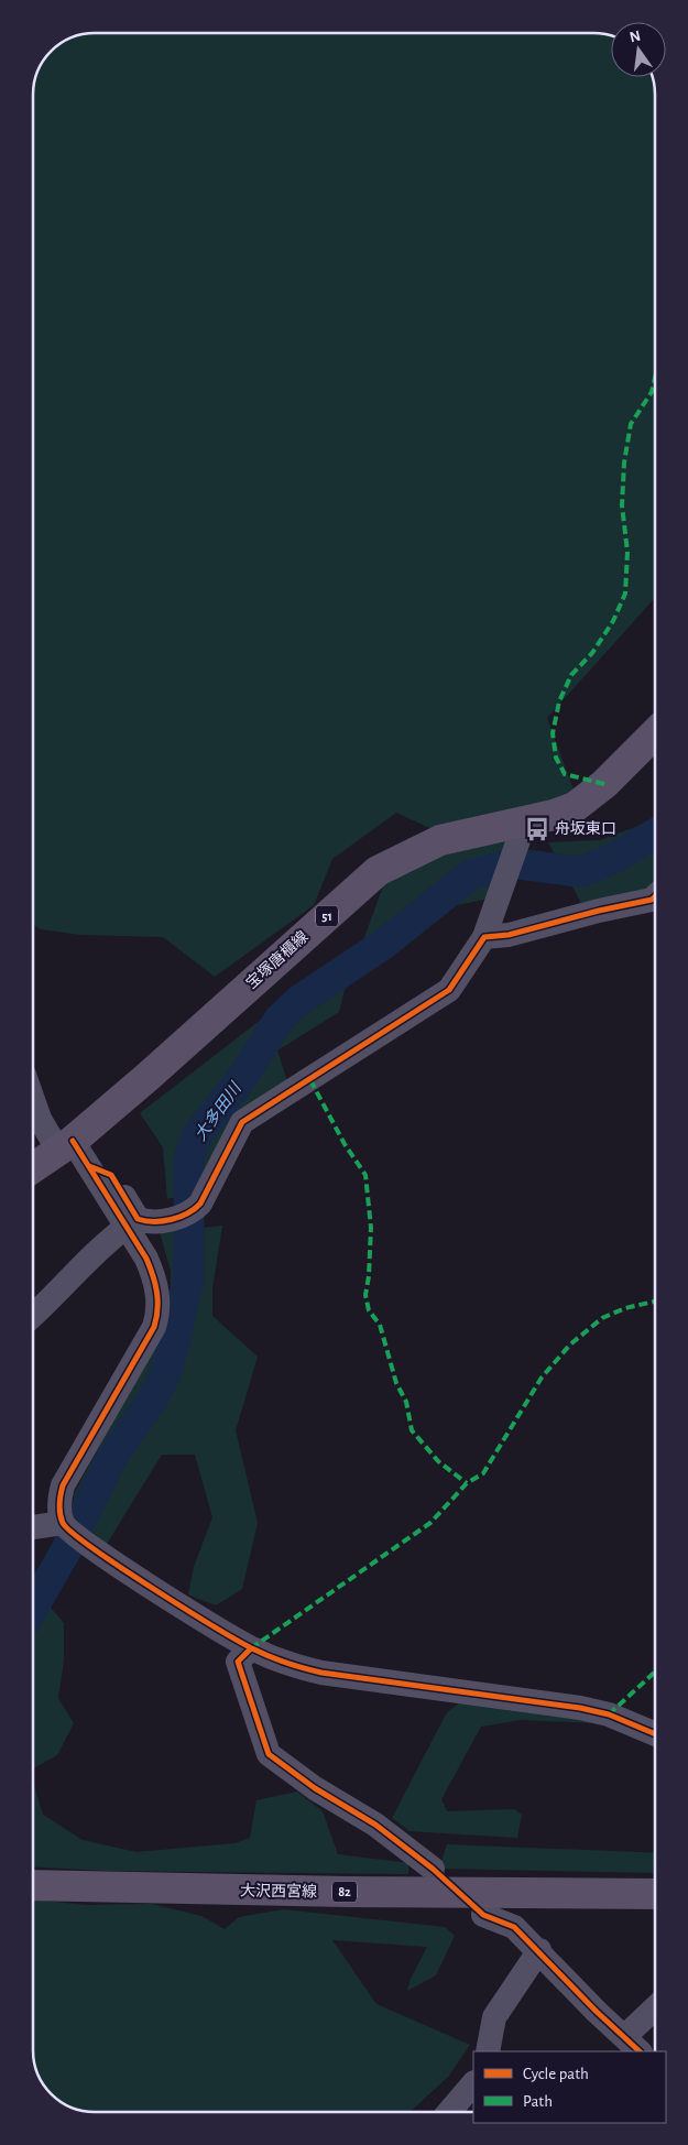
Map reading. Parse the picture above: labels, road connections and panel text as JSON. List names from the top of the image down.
{
  "streets": {
    "main road": [
      "51",
      "宝塚唐櫃線",
      "大沢西宮線",
      "82"
    ]
  },
  "water": ["大多田川"],
  "places": {
    "bus stop": ["舟坂東口"]
  },
  "legend": ["Cycle path", "Path"],
  "north": "top"
}
